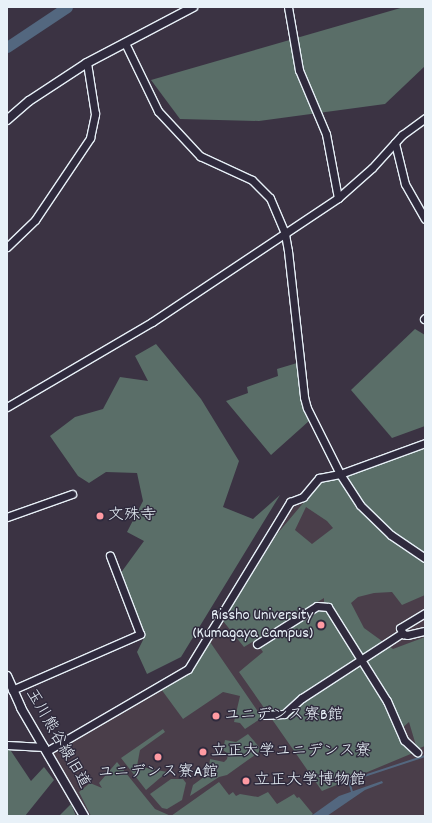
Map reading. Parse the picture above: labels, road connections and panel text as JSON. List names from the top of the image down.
{
  "streets": {
    "street": ["玉川熊谷線旧道"]
  },
  "places": [
    "文殊寺",
    "Rissho University (Kumagaya Campus)",
    "ユニデンス寮B館",
    "立正大学ユニデンス寮",
    "ユニデンス寮A館",
    "立正大学博物館"
  ]
}
